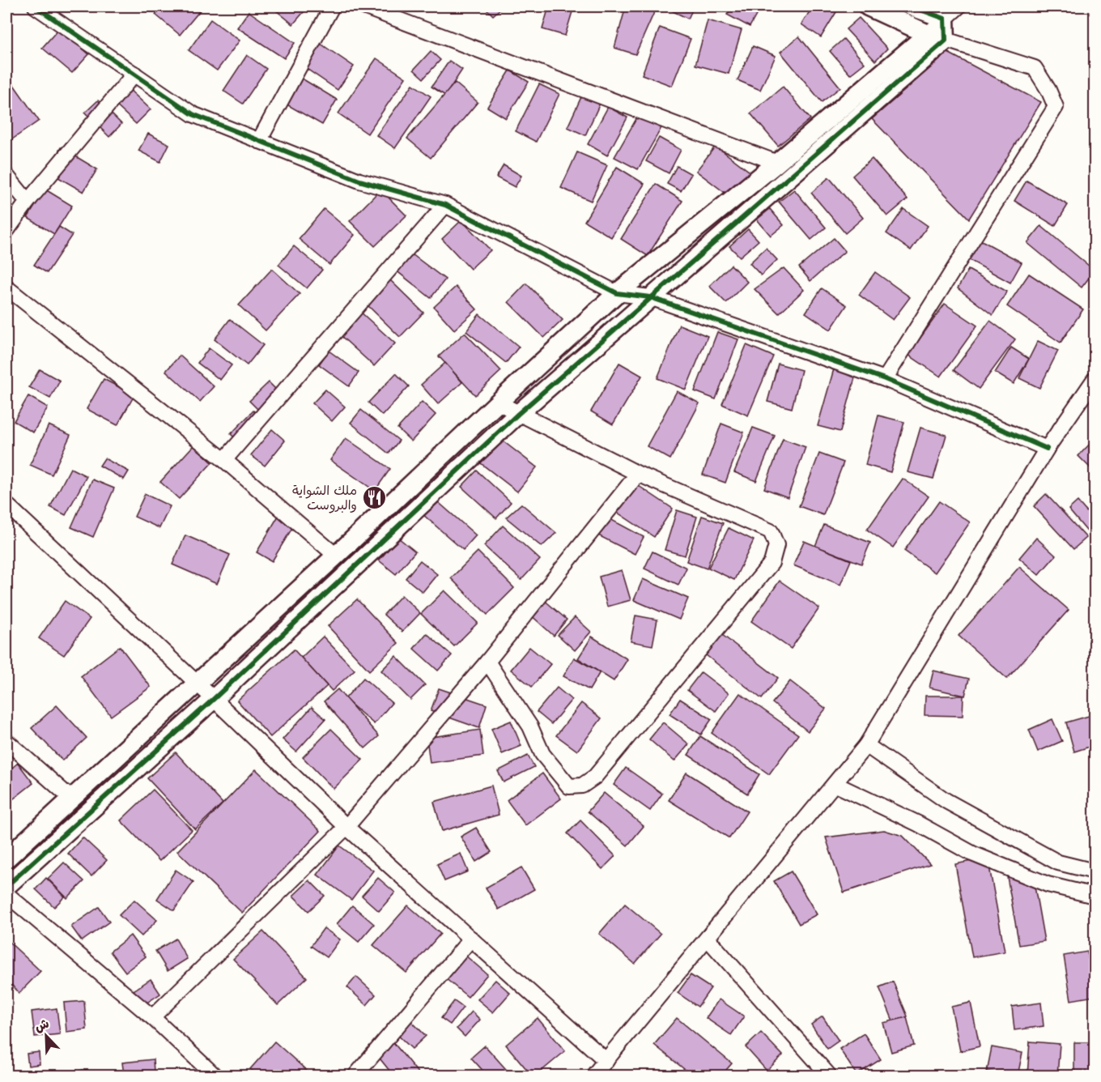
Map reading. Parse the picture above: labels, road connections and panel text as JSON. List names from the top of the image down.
{
  "places": {
    "restaurant": ["ملك الشواية والبروست"]
  },
  "north": "top left"
}
